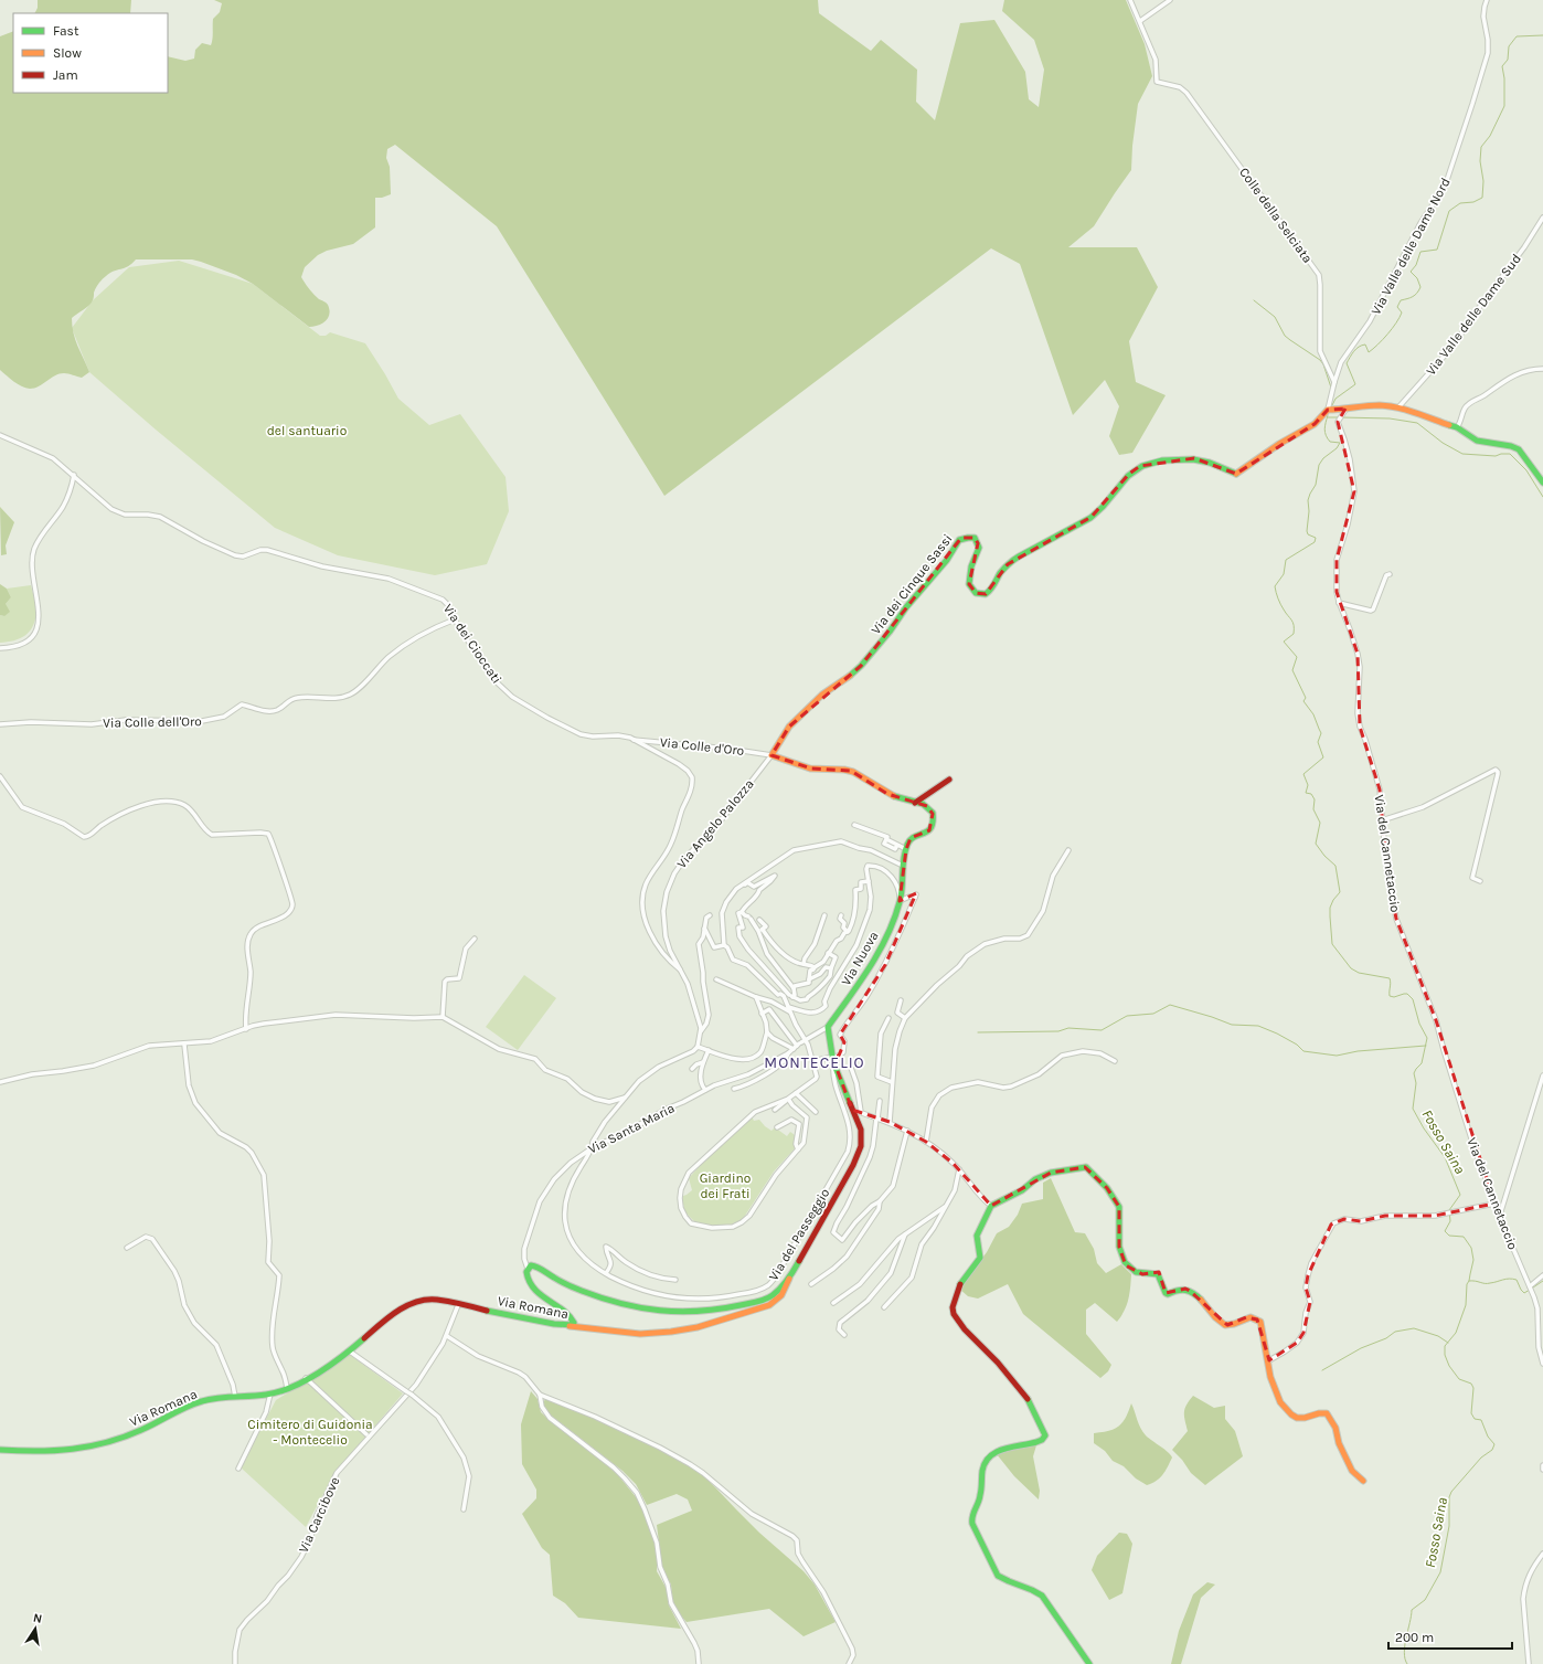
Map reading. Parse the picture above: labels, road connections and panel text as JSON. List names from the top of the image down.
{
  "streets": {
    "street": [
      "Colle della Selciata",
      "Via Valle delle Dame Nord",
      "Via Valle delle Dame Sud",
      "Via dei Cinque Sassi",
      "Via dei Cioccati",
      "Via Colle dell'Oro",
      "Via Colle d'Oro",
      "Via Angelo Palozza",
      "Via del Cannetaccio",
      "Via Nuova",
      "Via Santa Maria",
      "Via del Passeggio",
      "Via Romana",
      "Via Carcibove"
    ]
  },
  "crossings": [
    ["Colle della Selciata", "Via Valle delle Dame Nord"],
    ["Via Valle delle Dame Nord", "Via dei Cinque Sassi"],
    ["Via dei Cinque Sassi", "Via Colle d'Oro"],
    ["Via dei Cinque Sassi", "Via Angelo Palozza"],
    ["Via dei Cioccati", "Via Colle dell'Oro"],
    ["Via dei Cioccati", "Via Colle d'Oro"],
    ["Via dei Cioccati", "Via Angelo Palozza"],
    ["Via Colle d'Oro", "Via Angelo Palozza"],
    ["Via Angelo Palozza", "Via del Passeggio"],
    ["Via Nuova", "Via Santa Maria"],
    ["Via Santa Maria", "Via del Passeggio"],
    ["Via Santa Maria", "Via Romana"],
    ["Via del Passeggio", "Via Romana"],
    ["Via Romana", "Via Carcibove"]
  ],
  "districts": ["MONTECELIO"],
  "water": ["Fosso Saina"],
  "parks": ["del santuario", "Giardino dei Frati", "Cimitero di Guidonia - Montecelio"],
  "legend": ["Fast", "Slow", "Jam"],
  "scale_bar": "200 m",
  "north": "top"
}
